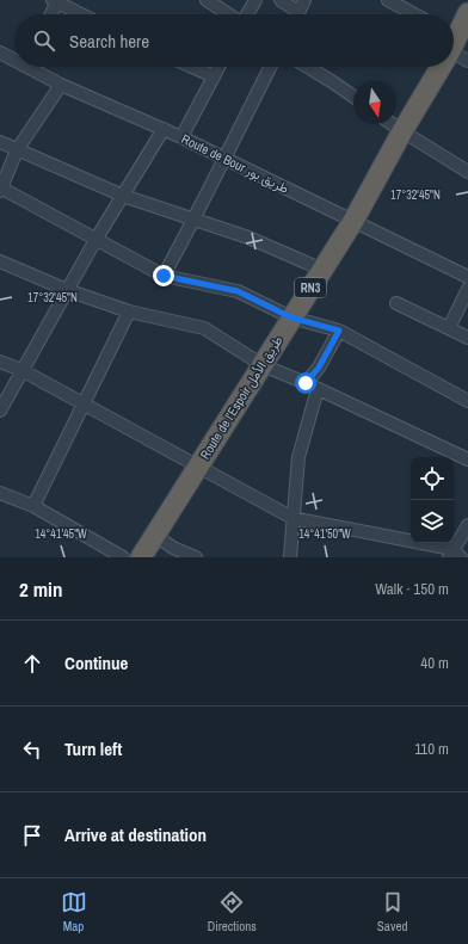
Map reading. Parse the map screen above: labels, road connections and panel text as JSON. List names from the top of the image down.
{
  "streets": {
    "highway": ["RN3", "Route de l’Espoir طريق الأمل"],
    "street": ["Route de Bour طريق بور"]
  },
  "crossings": [
    ["Route de Bour طريق بور", "Route de l’Espoir طريق الأمل"]
  ],
  "north": "bottom",
  "page": {
    "search": "Search here",
    "heading": ["2 min", "Walk · 150 m"],
    "list": [
      ["Continue", "40 m"],
      ["Turn left", "110 m"],
      "Arrive at destination"
    ],
    "nav": ["Map", "Directions", "Saved"]
  },
  "coordinates": ["17°32'45\"N", "14°41'45\"W", "14°41'50\"W"]
}
